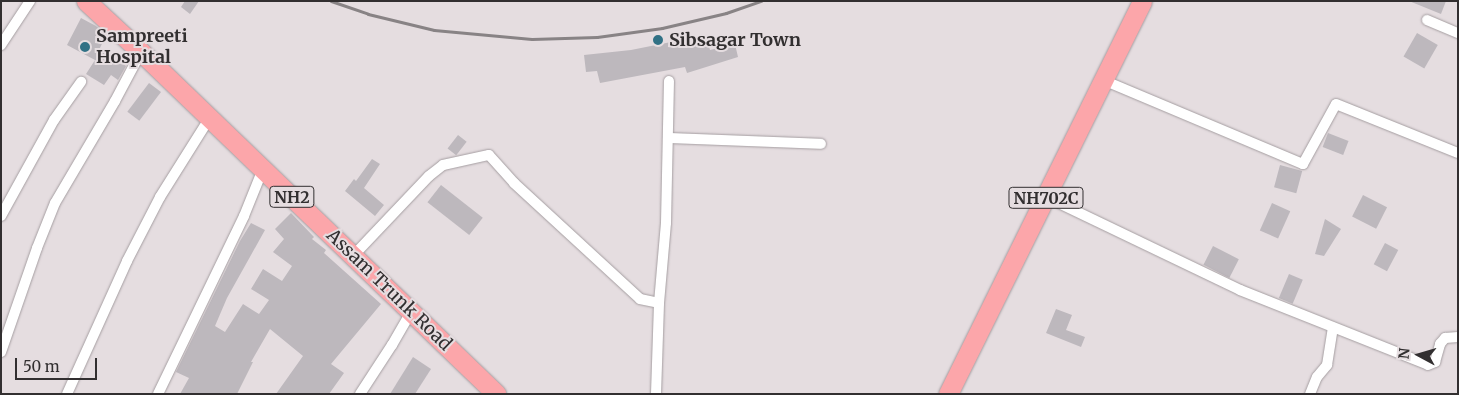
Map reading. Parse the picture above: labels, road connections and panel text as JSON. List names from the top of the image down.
{
  "streets": {
    "highway": ["NH2", "NH702C", "Assam Trunk Road"]
  },
  "places": ["Sibsagar Town", "Sampreeti Hospital"],
  "scale_bar": "50 m",
  "north": "left"
}
